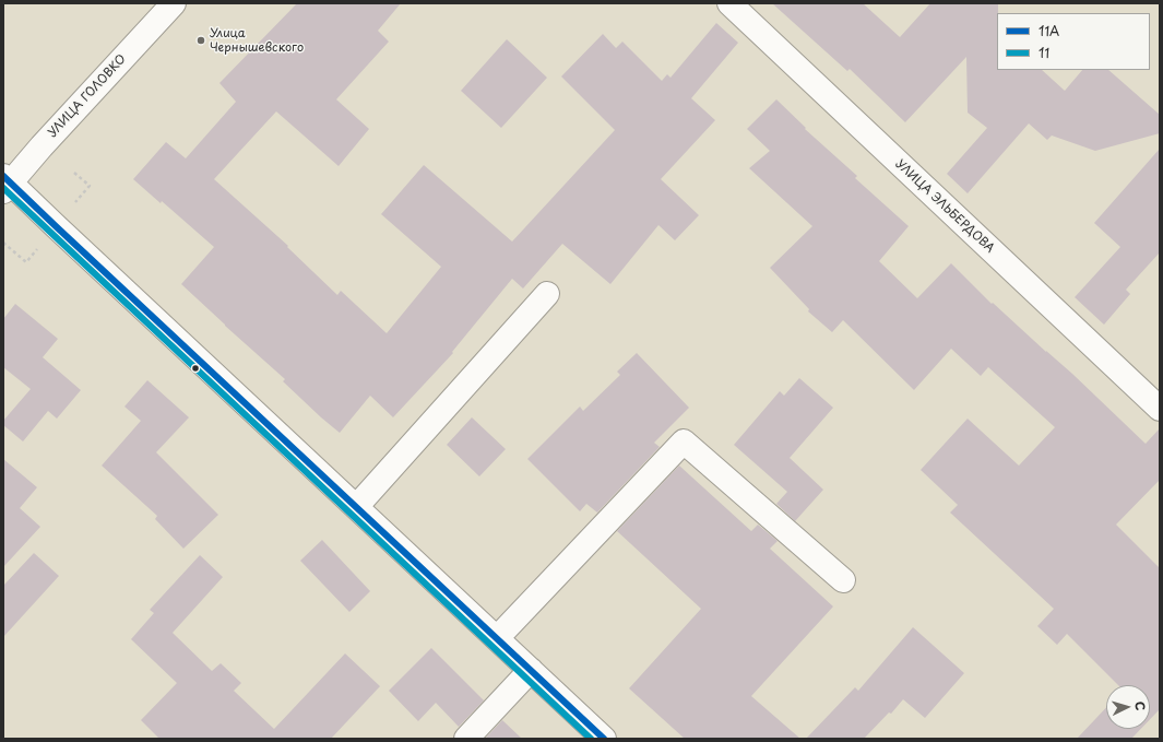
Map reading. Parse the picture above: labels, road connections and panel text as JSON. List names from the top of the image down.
{
  "streets": {
    "street": ["УЛИЦА ГОЛОВКО", "УЛИЦА ЭЛЬБЕРДОВА"]
  },
  "places": ["Улица Чернышевского"],
  "lines": ["transit line 11А", "transit line 11"],
  "legend": ["11А", "11"],
  "north": "right"
}
